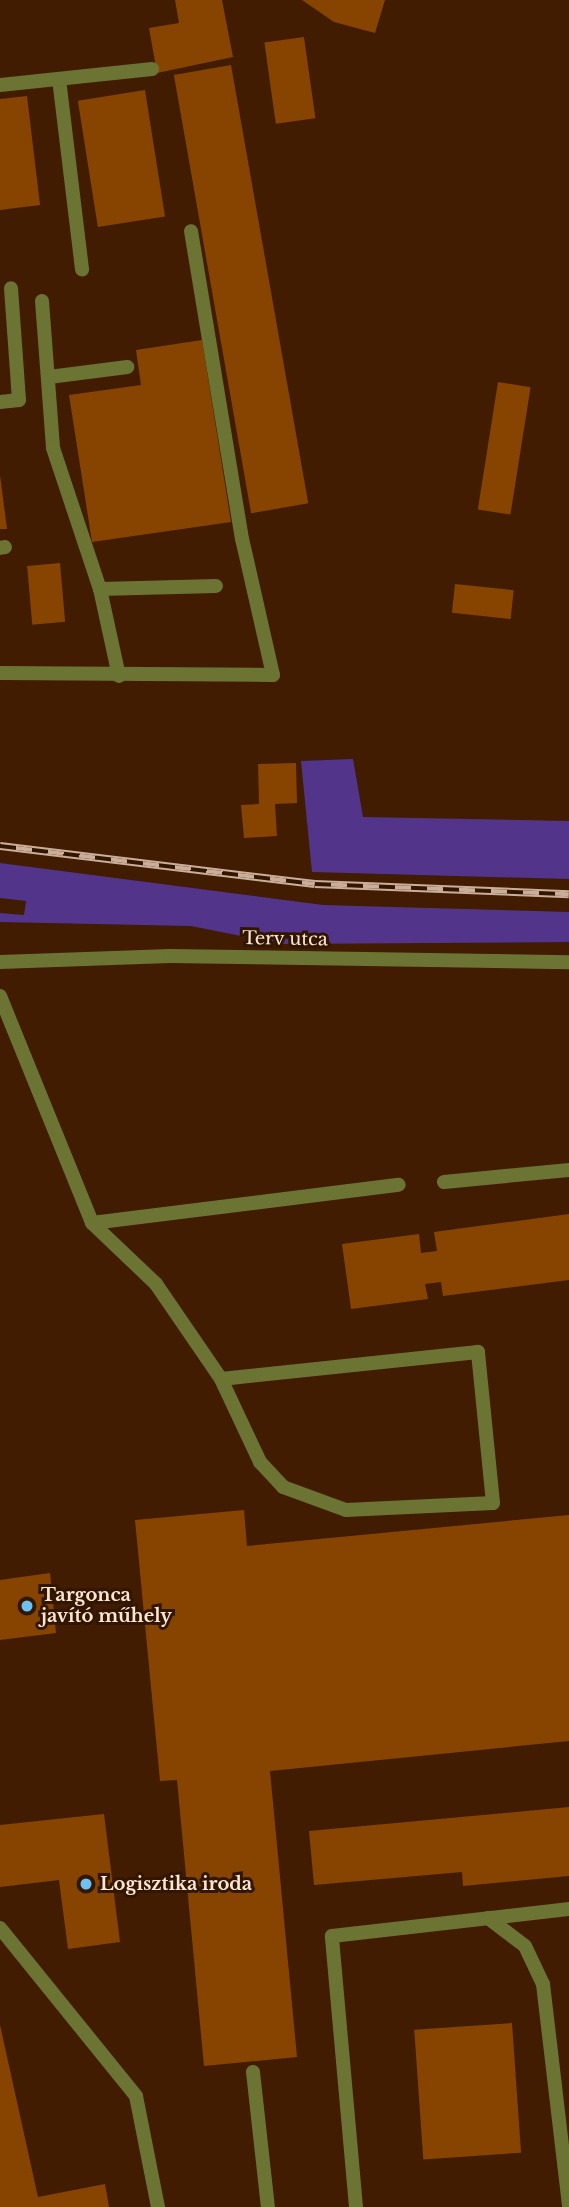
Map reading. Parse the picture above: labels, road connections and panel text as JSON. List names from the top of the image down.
{
  "streets": {
    "street": ["Terv utca"]
  },
  "places": ["Targonca javító műhely", "Logisztika iroda"]
}
